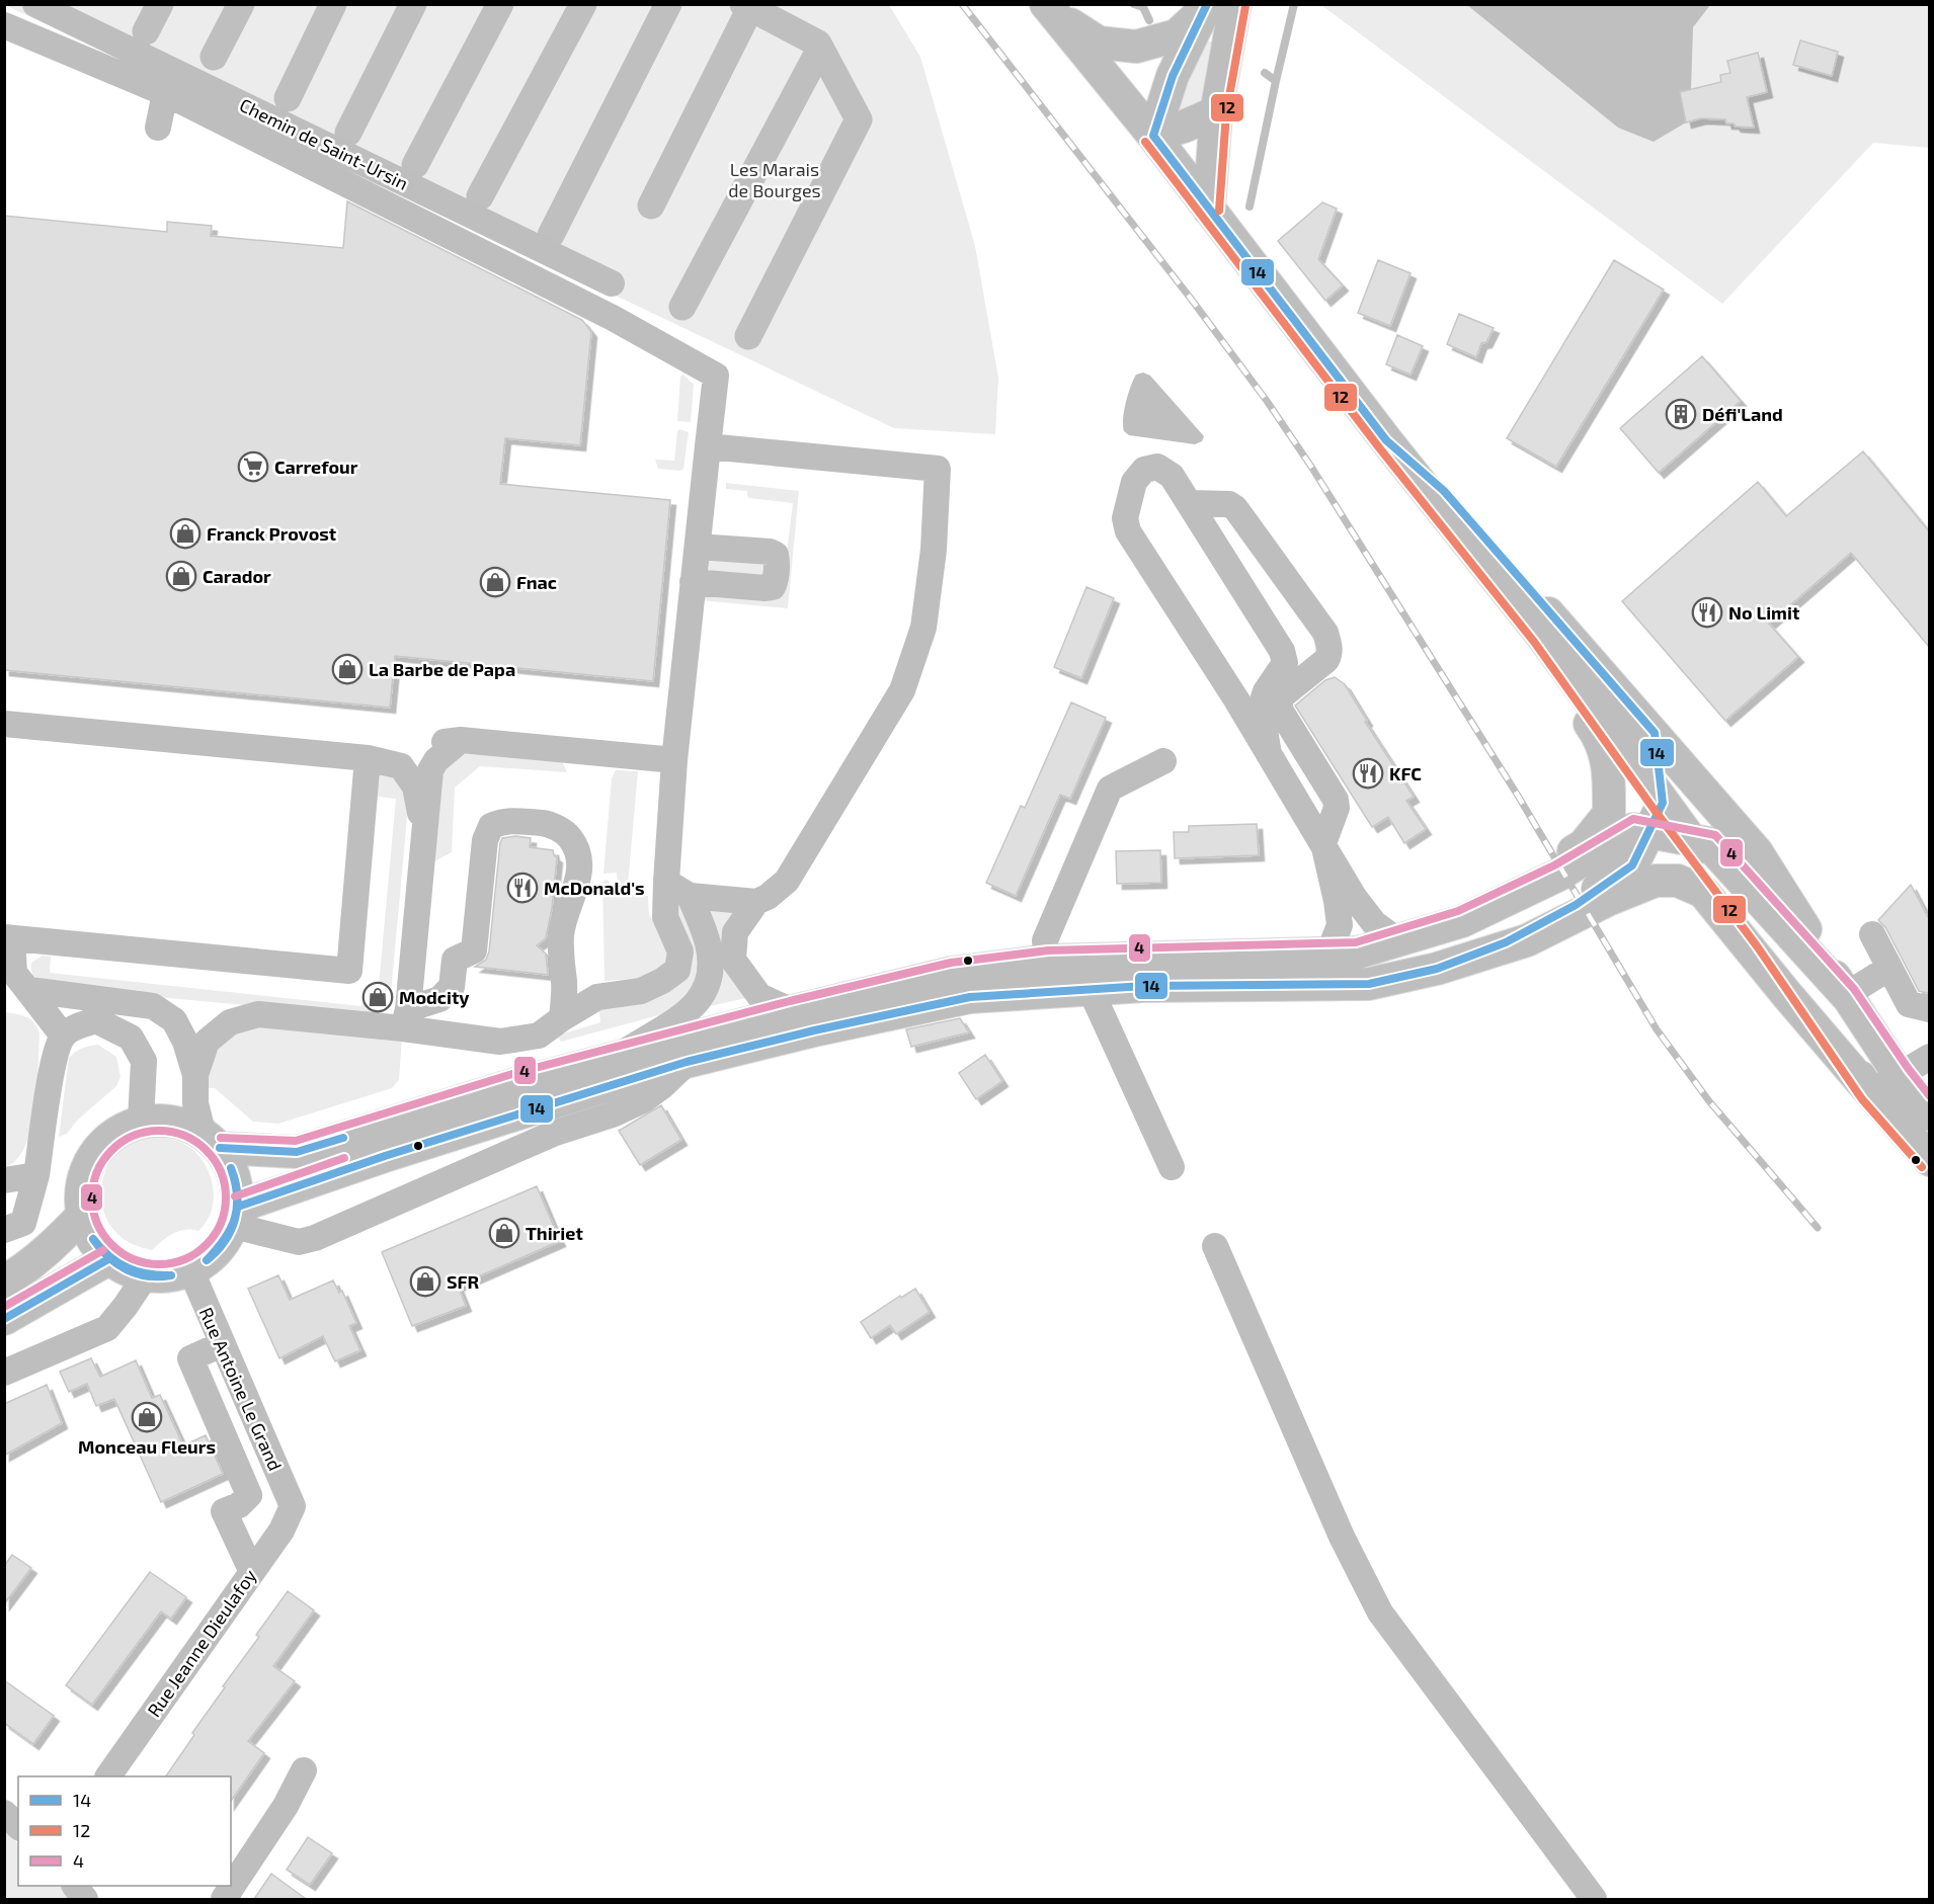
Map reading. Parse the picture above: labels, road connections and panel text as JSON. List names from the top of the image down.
{
  "streets": {
    "street": ["Chemin de Saint-Ursin", "Rue Antoine Le Grand", "Rue Jeanne Dieulafoy"]
  },
  "crossings": [
    ["Rue Antoine Le Grand", "Rue Jeanne Dieulafoy"]
  ],
  "parks": ["Les Marais de Bourges"],
  "places": {
    "building": ["Défi'Land"],
    "supermarket": ["Carrefour"],
    "shop": [
      "Franck Provost",
      "Carador",
      "Fnac",
      "La Barbe de Papa",
      "Modcity",
      "Thiriet",
      "SFR",
      "Monceau Fleurs"
    ],
    "restaurant": ["No Limit", "KFC", "McDonald's"]
  },
  "lines": ["transit line 14", "transit line 12", "transit line 4"],
  "legend": ["14", "12", "4"]
}
